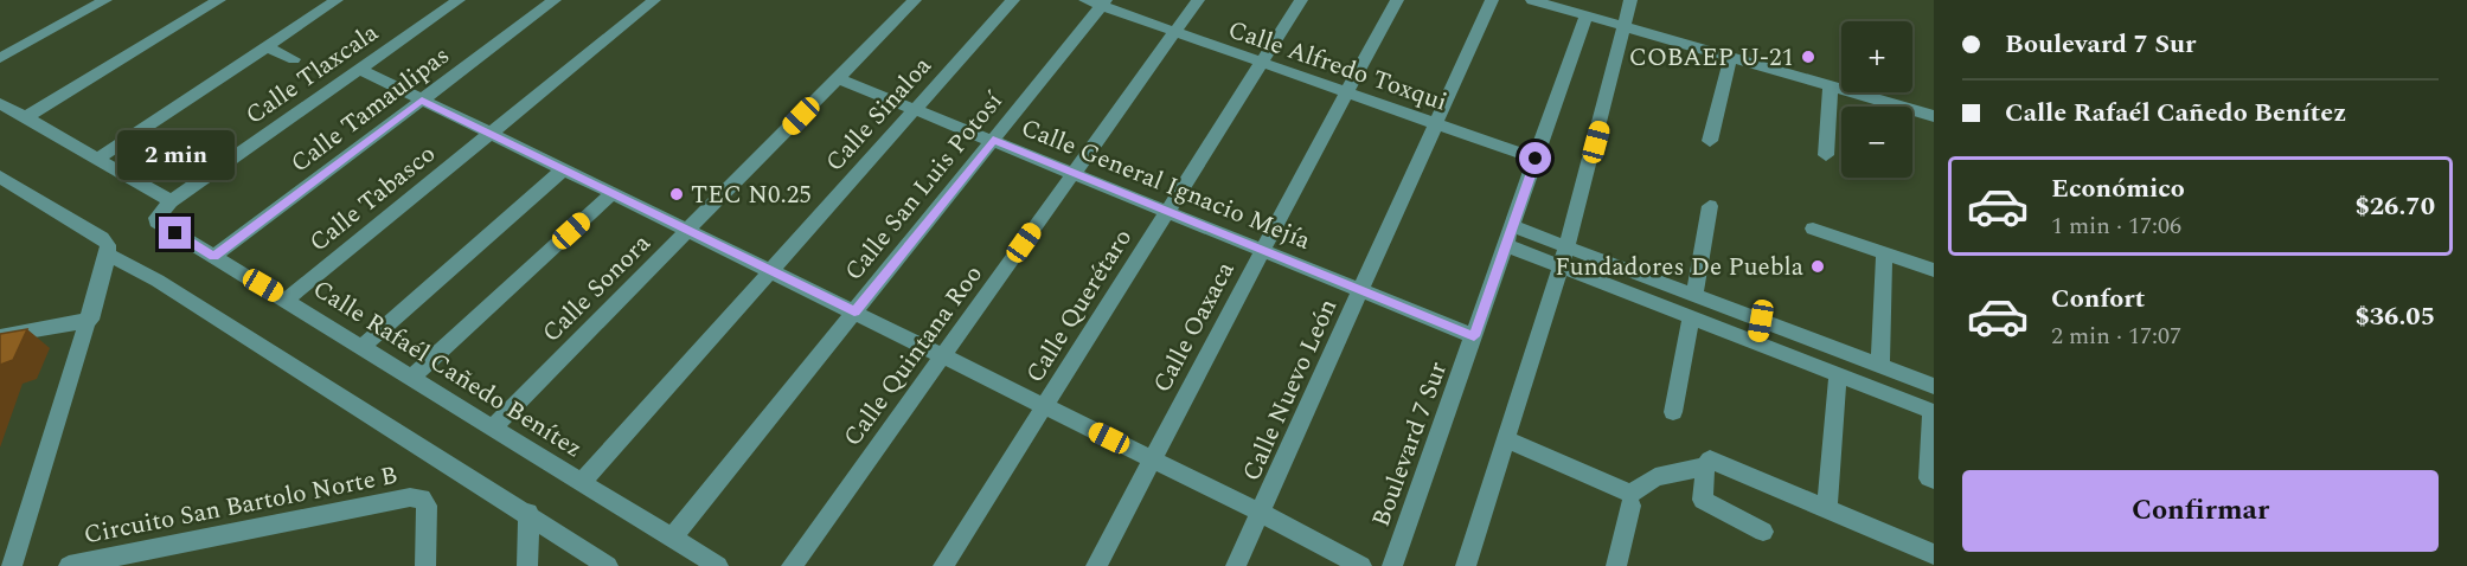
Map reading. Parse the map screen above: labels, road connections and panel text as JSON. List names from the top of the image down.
{
  "streets": {
    "street": [
      "Calle Alfredo Toxqui",
      "Calle Tlaxcala",
      "Calle Tamaulipas",
      "Calle Sinaloa",
      "Calle General Ignacio Mejía",
      "Calle San Luis Potosí",
      "Calle Tabasco",
      "Calle Sonora",
      "Calle Querétaro",
      "Calle Oaxaca",
      "Calle Quintana Roo",
      "Calle Rafaél Cañedo Benítez",
      "Calle Nuevo León",
      "Boulevard 7 Sur",
      "Circuito San Bartolo Norte B"
    ]
  },
  "crossings": [
    ["Calle Alfredo Toxqui", "Calle San Luis Potosí"],
    ["Calle Alfredo Toxqui", "Calle Querétaro"],
    ["Calle Alfredo Toxqui", "Calle Oaxaca"],
    ["Calle Alfredo Toxqui", "Calle Quintana Roo"],
    ["Calle Alfredo Toxqui", "Calle Nuevo León"],
    ["Calle Alfredo Toxqui", "Boulevard 7 Sur"],
    ["Calle Tlaxcala", "Calle Rafaél Cañedo Benítez"],
    ["Calle Tamaulipas", "Calle Rafaél Cañedo Benítez"],
    ["Calle Sinaloa", "Calle General Ignacio Mejía"],
    ["Calle Sinaloa", "Calle Rafaél Cañedo Benítez"],
    ["Calle General Ignacio Mejía", "Calle San Luis Potosí"],
    ["Calle General Ignacio Mejía", "Calle Sonora"],
    ["Calle General Ignacio Mejía", "Calle Querétaro"],
    ["Calle General Ignacio Mejía", "Calle Oaxaca"],
    ["Calle General Ignacio Mejía", "Calle Quintana Roo"],
    ["Calle General Ignacio Mejía", "Calle Nuevo León"],
    ["Calle General Ignacio Mejía", "Boulevard 7 Sur"],
    ["Calle San Luis Potosí", "Calle Rafaél Cañedo Benítez"],
    ["Calle Tabasco", "Calle Rafaél Cañedo Benítez"],
    ["Calle Sonora", "Calle Rafaél Cañedo Benítez"]
  ],
  "places": ["COBAEP U-21", "TEC N0.25", "Fundadores De Puebla"],
  "page": {
    "banner": ["Boulevard 7 Sur", "Calle Rafaél Cañedo Benítez"],
    "map_buttons": ["+", "−"],
    "bubble": "2 min",
    "list": [
      {
        "name": "Económico",
        "note": "1 min · 17:06",
        "value": "$26.70"
      },
      {
        "name": "Confort",
        "note": "2 min · 17:07",
        "value": "$36.05"
      }
    ],
    "buttons": "Confirmar"
  }
}
